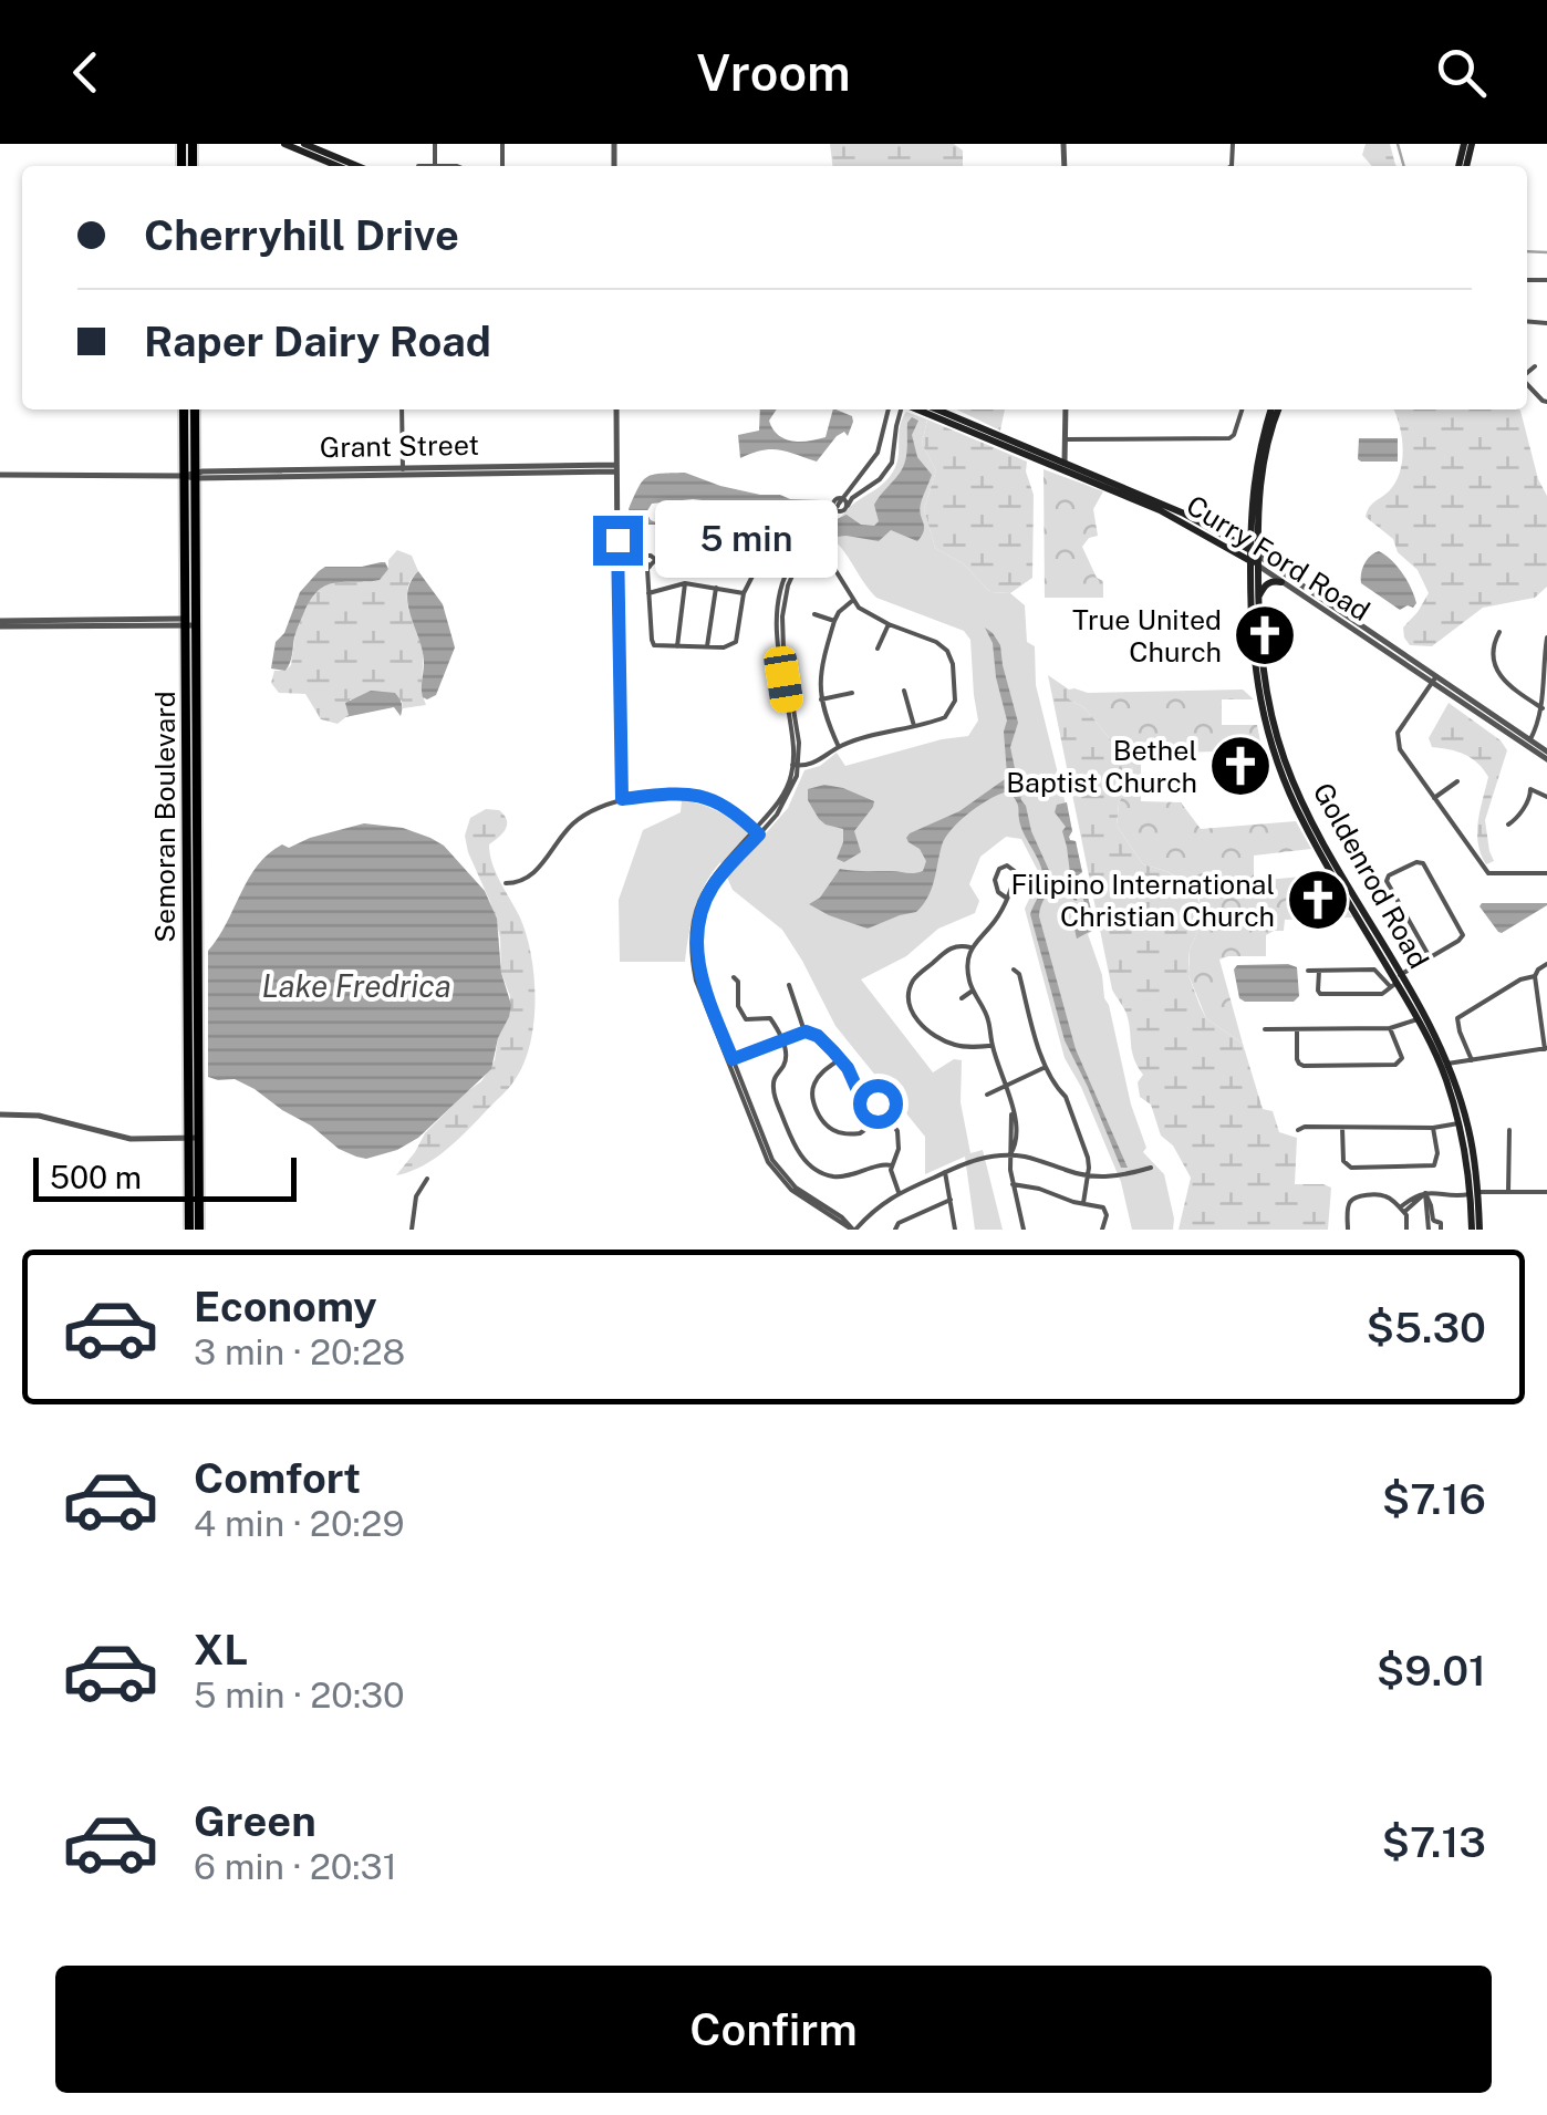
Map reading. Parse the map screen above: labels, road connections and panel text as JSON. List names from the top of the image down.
{
  "streets": {
    "main road": ["Curry Ford Road", "Semoran Boulevard", "Goldenrod Road"],
    "street": ["Grant Street"]
  },
  "crossings": [
    ["Grant Street", "Semoran Boulevard"],
    ["Curry Ford Road", "Goldenrod Road"]
  ],
  "water": ["Lake Fredrica"],
  "places": {
    "church": ["True United Church", "Bethel Baptist Church", "Filipino International Christian Church"]
  },
  "scale_bar": "500 m",
  "page": {
    "header": "Vroom",
    "banner": ["Cherryhill Drive", "Raper Dairy Road"],
    "bubble": "5 min",
    "scale": "500 m",
    "list": [
      {
        "name": "Economy",
        "note": "3 min · 20:28",
        "value": "$5.30"
      },
      {
        "name": "Comfort",
        "note": "4 min · 20:29",
        "value": "$7.16"
      },
      {
        "name": "XL",
        "note": "5 min · 20:30",
        "value": "$9.01"
      },
      {
        "name": "Green",
        "note": "6 min · 20:31",
        "value": "$7.13"
      }
    ],
    "buttons": "Confirm"
  }
}
